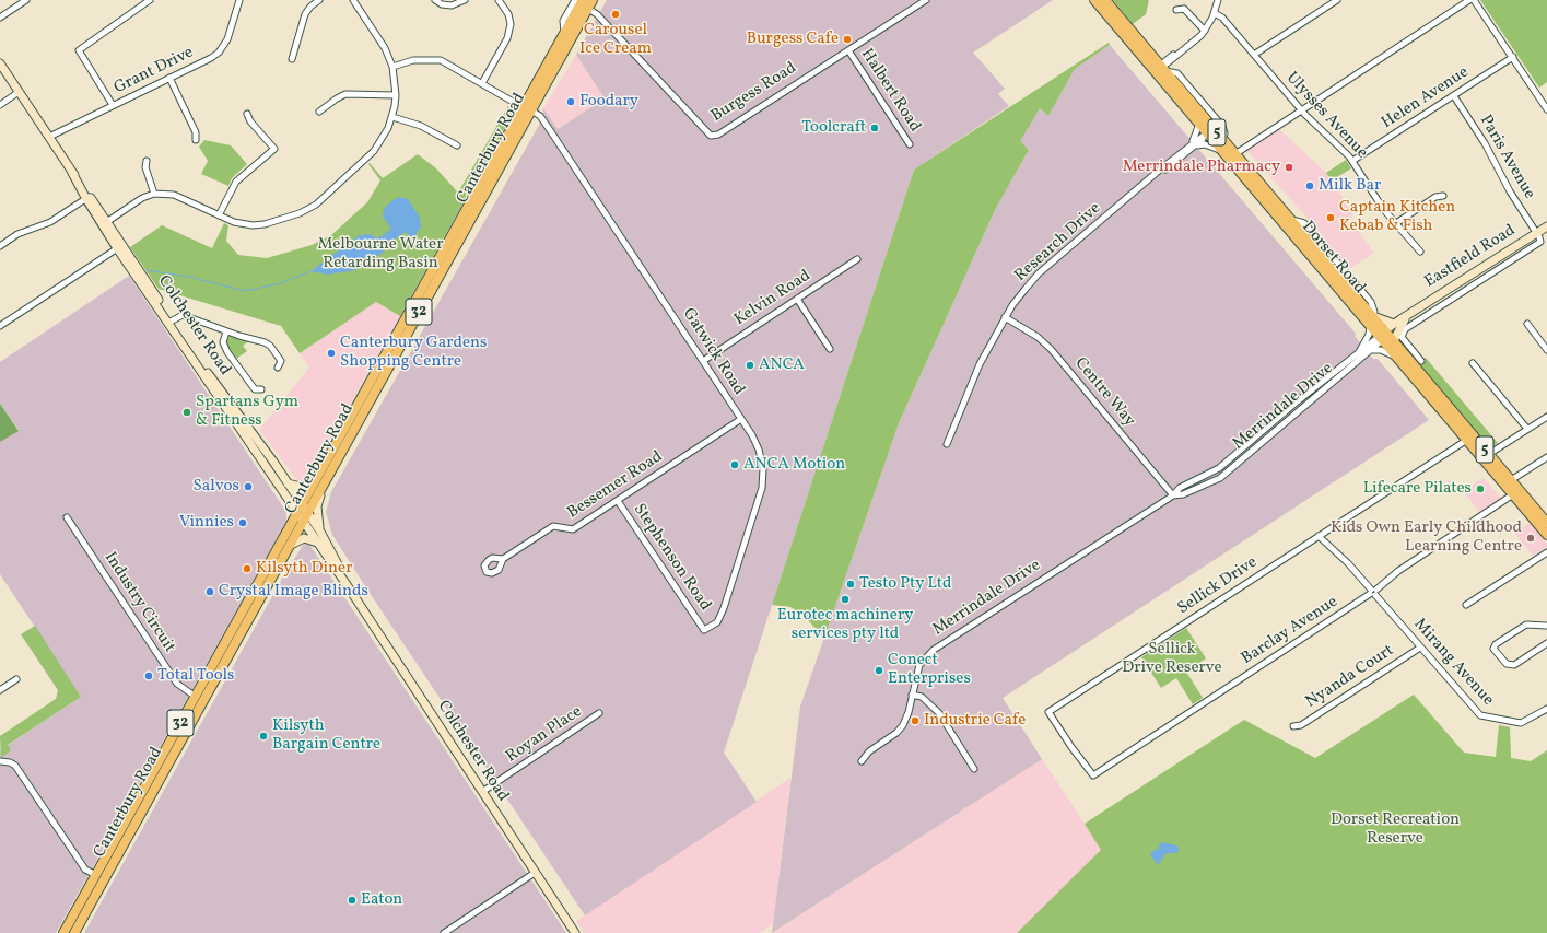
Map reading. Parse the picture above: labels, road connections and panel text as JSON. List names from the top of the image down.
{
  "streets": {
    "main road": [
      "5",
      "Canterbury Road",
      "Eastfield Road",
      "Dorset Road",
      "32",
      "Colchester Road"
    ],
    "street": [
      "Grant Drive",
      "Halbert Road",
      "Burgess Road",
      "Helen Avenue",
      "Ulysses Avenue",
      "Paris Avenue",
      "Research Drive",
      "Kelvin Road",
      "Gatwick Road",
      "Centre Way",
      "Merrindale Drive",
      "Bessemer Road",
      "Stephenson Road",
      "Sellick Drive",
      "Industry Circuit",
      "Barclay Avenue",
      "Mirang Avenue",
      "Nyanda Court",
      "Royan Place"
    ]
  },
  "crossings": [
    ["Grant Drive", "Colchester Road"],
    ["Halbert Road", "Burgess Road"],
    ["Burgess Road", "Canterbury Road"],
    ["Helen Avenue", "Ulysses Avenue"],
    ["Helen Avenue", "Paris Avenue"],
    ["Canterbury Road", "Colchester Road"],
    ["Canterbury Road", "Gatwick Road"],
    ["Canterbury Road", "Industry Circuit"],
    ["Paris Avenue", "Eastfield Road"],
    ["Research Drive", "Dorset Road"],
    ["Research Drive", "Centre Way"],
    ["Eastfield Road", "Dorset Road"],
    ["Eastfield Road", "Merrindale Drive"],
    ["Dorset Road", "Merrindale Drive"],
    ["Dorset Road", "Sellick Drive"],
    ["Dorset Road", "Barclay Avenue"],
    ["Kelvin Road", "Gatwick Road"],
    ["Colchester Road", "Royan Place"],
    ["Gatwick Road", "Bessemer Road"],
    ["Gatwick Road", "Stephenson Road"],
    ["Centre Way", "Merrindale Drive"],
    ["Bessemer Road", "Stephenson Road"],
    ["Sellick Drive", "Barclay Avenue"],
    ["Sellick Drive", "Mirang Avenue"],
    ["Barclay Avenue", "Mirang Avenue"],
    ["Mirang Avenue", "Nyanda Court"]
  ],
  "parks": ["Melbourne Water Retarding Basin", "Sellick Drive Reserve", "Dorset Recreation Reserve"],
  "places": [
    "Carousel Ice Cream",
    "Burgess Cafe",
    "Foodary",
    "Toolcraft",
    "Merrindale Pharmacy",
    "Milk Bar",
    "Captain Kitchen Kebab & Fish",
    "Canterbury Gardens Shopping Centre",
    "ANCA",
    "Spartans Gym & Fitness",
    "ANCA Motion",
    "Salvos",
    "Lifecare Pilates",
    "Vinnies",
    "Kids Own Early Childhood Learning Centre",
    "Kilsyth Diner",
    "Testo Pty Ltd",
    "Crystal Image Blinds",
    "Eurotec machinery services pty ltd",
    "Conect Enterprises",
    "Total Tools",
    "Industrie Cafe",
    "Kilsyth Bargain Centre",
    "Eaton"
  ]
}
